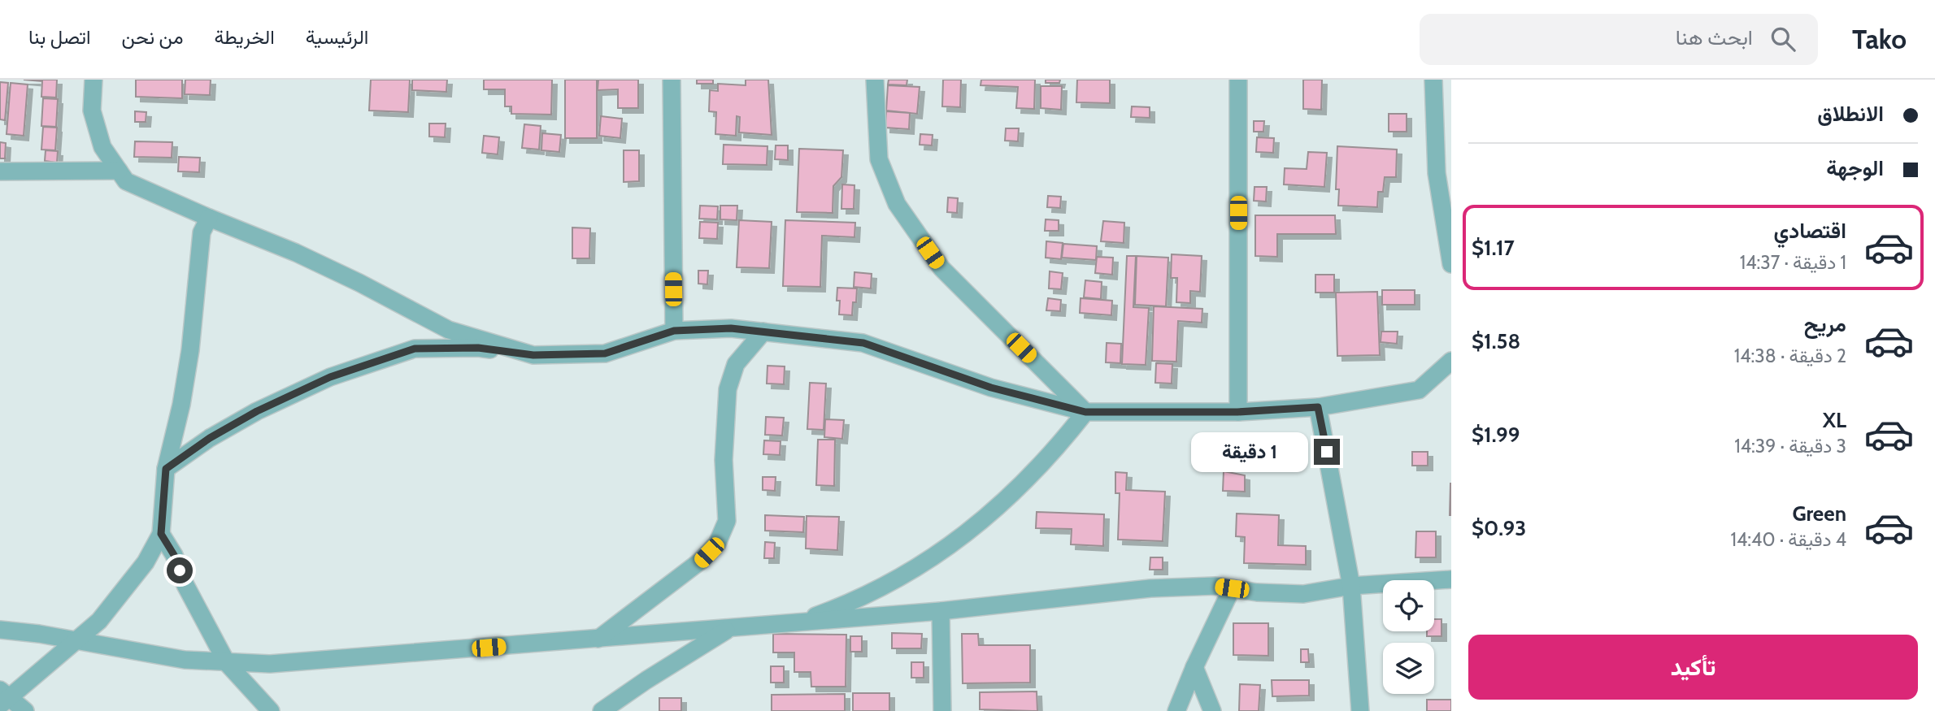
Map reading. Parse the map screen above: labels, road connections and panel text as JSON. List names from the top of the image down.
{
  "page": {
    "header": "Tako",
    "search": "ابحث هنا",
    "nav": [
      "الرئيسية",
      "الخريطة",
      "من نحن",
      "اتصل بنا"
    ],
    "banner": ["الانطلاق", "الوجهة"],
    "list": [
      {
        "name": "اقتصادي",
        "note": "1 دقيقة · 14:37",
        "value": "$1.17"
      },
      {
        "name": "مريح",
        "note": "2 دقيقة · 14:38",
        "value": "$1.58"
      },
      {
        "name": "XL",
        "note": "3 دقيقة · 14:39",
        "value": "$1.99"
      },
      {
        "name": "Green",
        "note": "4 دقيقة · 14:40",
        "value": "$0.93"
      }
    ],
    "bubble": "1 دقيقة",
    "buttons": "تأكيد"
  }
}
